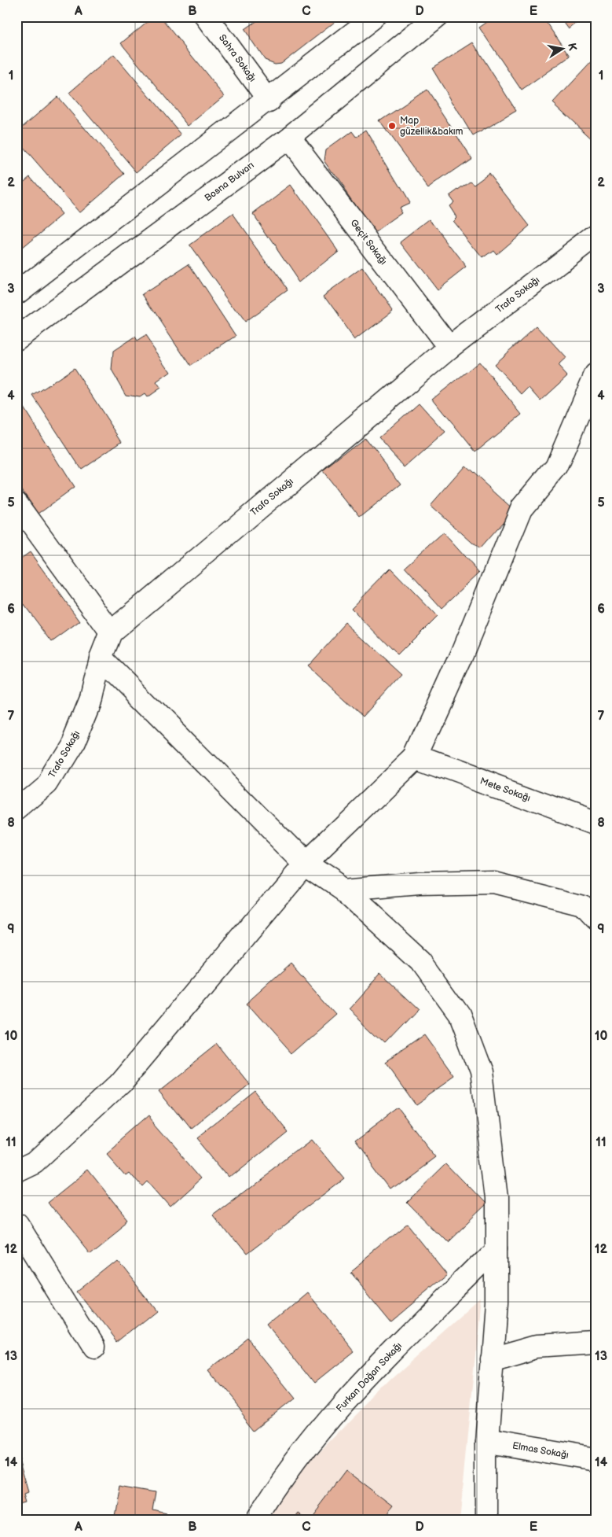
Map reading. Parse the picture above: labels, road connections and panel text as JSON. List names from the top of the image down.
{
  "streets": {
    "street": [
      "Sahra Sokağı",
      "Bosna Bulvarı",
      "Geçit Sokağı",
      "Trafo Sokağı",
      "Mete Sokağı",
      "Furkan Doğan Sokağı",
      "Elmas Sokağı"
    ]
  },
  "crossings": [
    ["Bosna Bulvarı", "Geçit Sokağı"],
    ["Geçit Sokağı", "Trafo Sokağı"]
  ],
  "places": ["Map güzellik&bakım"],
  "north": "right",
  "grid": {
    "columns": [
      "A",
      "B",
      "C",
      "D",
      "E"
    ],
    "rows": [
      "1",
      "2",
      "3",
      "4",
      "5",
      "6",
      "7",
      "8",
      "9",
      "10",
      "11",
      "12",
      "13",
      "14"
    ]
  }
}
